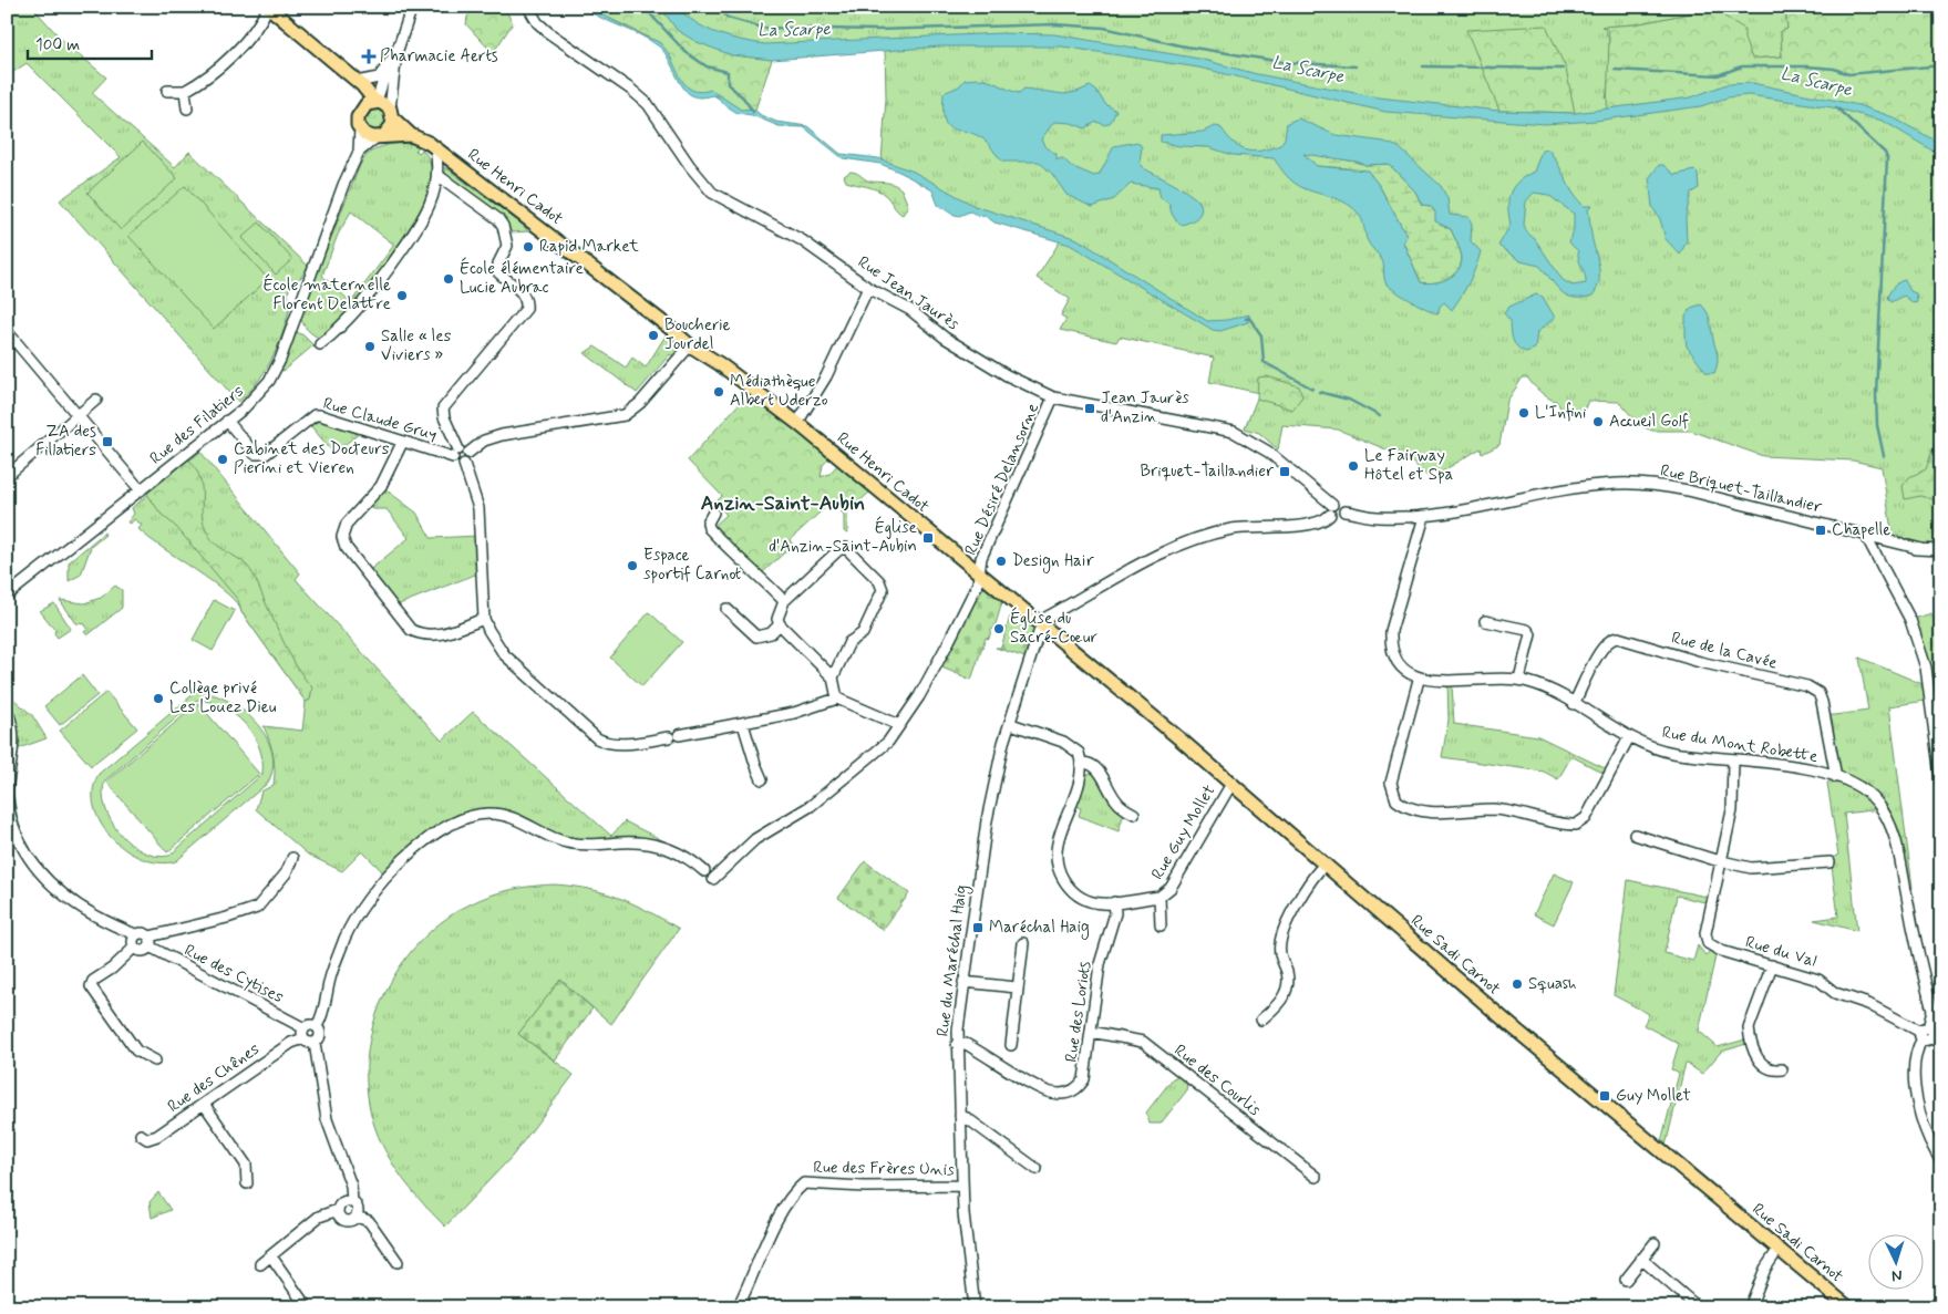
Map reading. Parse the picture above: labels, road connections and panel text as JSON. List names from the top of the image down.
{
  "streets": {
    "main road": ["Rue Henri Cadot", "Rue Sadi Carnot"],
    "street": [
      "Rue Jean Jaurès",
      "Rue Claude Gruy",
      "Rue des Filatiers",
      "Rue Désiré Delansorne",
      "Rue Briquet-Taillandier",
      "Rue de la Cavée",
      "Rue du Mont Robette",
      "Rue Guy Mollet",
      "Rue du Val",
      "Rue du Maréchal Haig",
      "Rue des Cytises",
      "Rue des Loriots",
      "Rue des Chênes",
      "Rue des Courlis",
      "Rue des Frères Unis"
    ]
  },
  "crossings": [
    ["Rue Henri Cadot", "Rue des Filatiers"],
    ["Rue Henri Cadot", "Rue Désiré Delansorne"],
    ["Rue Henri Cadot", "Rue Sadi Carnot"],
    ["Rue Henri Cadot", "Rue du Maréchal Haig"],
    ["Rue Jean Jaurès", "Rue Désiré Delansorne"],
    ["Rue Jean Jaurès", "Rue Briquet-Taillandier"],
    ["Rue Claude Gruy", "Rue des Filatiers"],
    ["Rue de la Cavée", "Rue du Mont Robette"],
    ["Rue du Mont Robette", "Rue du Val"],
    ["Rue Guy Mollet", "Rue Sadi Carnot"],
    ["Rue Sadi Carnot", "Rue du Maréchal Haig"],
    ["Rue du Maréchal Haig", "Rue des Loriots"],
    ["Rue du Maréchal Haig", "Rue des Frères Unis"],
    ["Rue des Cytises", "Rue des Chênes"],
    ["Rue des Loriots", "Rue des Courlis"]
  ],
  "districts": ["Anzin-Saint-Aubin"],
  "water": ["La Scarpe"],
  "places": {
    "health": ["Pharmacie Aerts"],
    "other": [
      "Rapid Market",
      "École élémentaire Lucie Aubrac",
      "École maternelle Florent Delattre",
      "Boucherie Jourdel",
      "Salle « les Viviers »",
      "Médiathèque Albert Uderzo",
      "L'Infini",
      "Accueil Golf",
      "Cabinet des Docteurs Pierini et Vieren",
      "Le Fairway Hôtel et Spa",
      "Design Hair",
      "Espace sportif Carnot",
      "Église du Sacré-Cœur",
      "Collège privé Les Louez Dieu",
      "Squash"
    ],
    "transit": [
      "Jean Jaurès d'Anzin",
      "ZA des Fillatiers",
      "Briquet-Taillandier",
      "Chapelle",
      "Église d'Anzin-Saint-Aubin",
      "Maréchal Haig",
      "Guy Mollet"
    ]
  },
  "scale_bar": "100 m",
  "north": "bottom"
}
